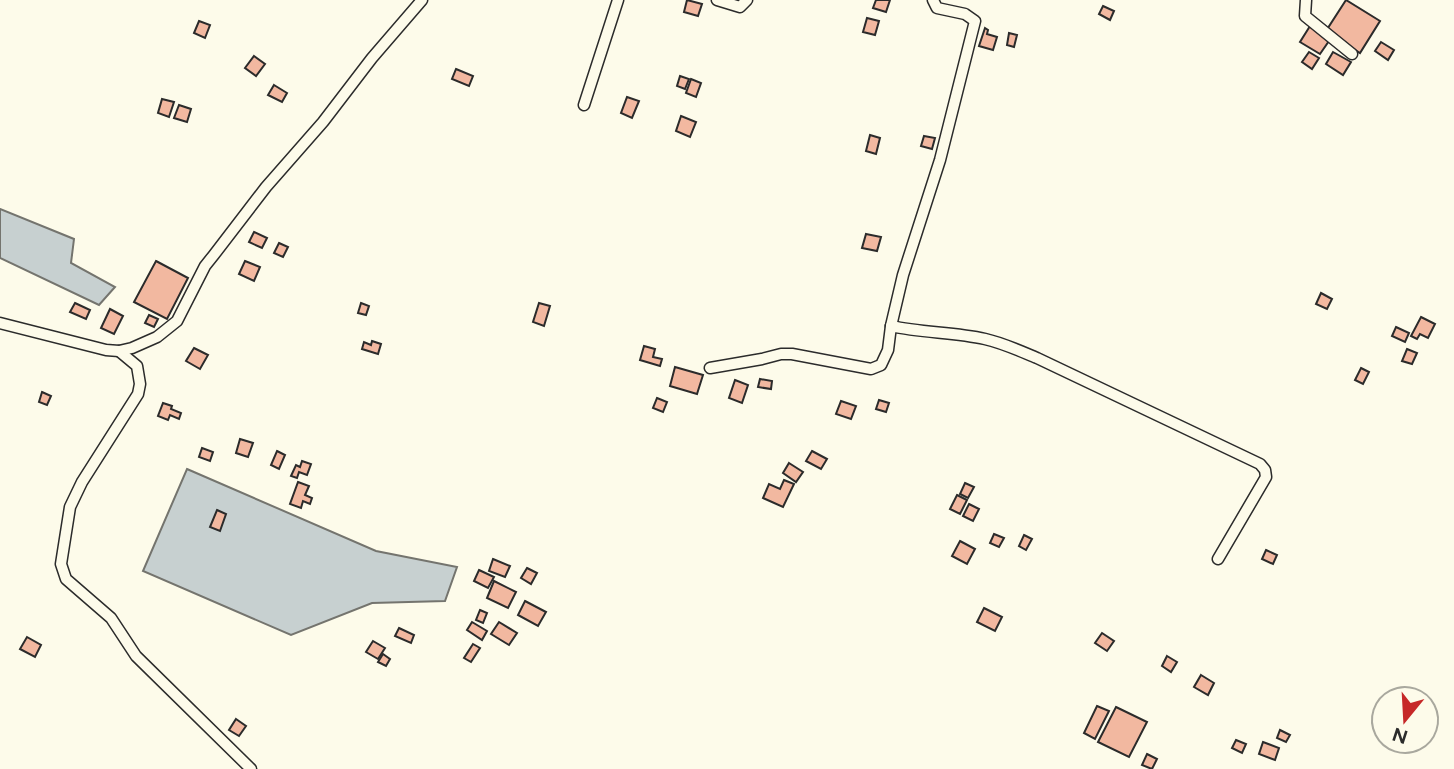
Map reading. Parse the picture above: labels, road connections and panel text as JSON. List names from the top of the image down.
{
  "north": "bottom"
}
